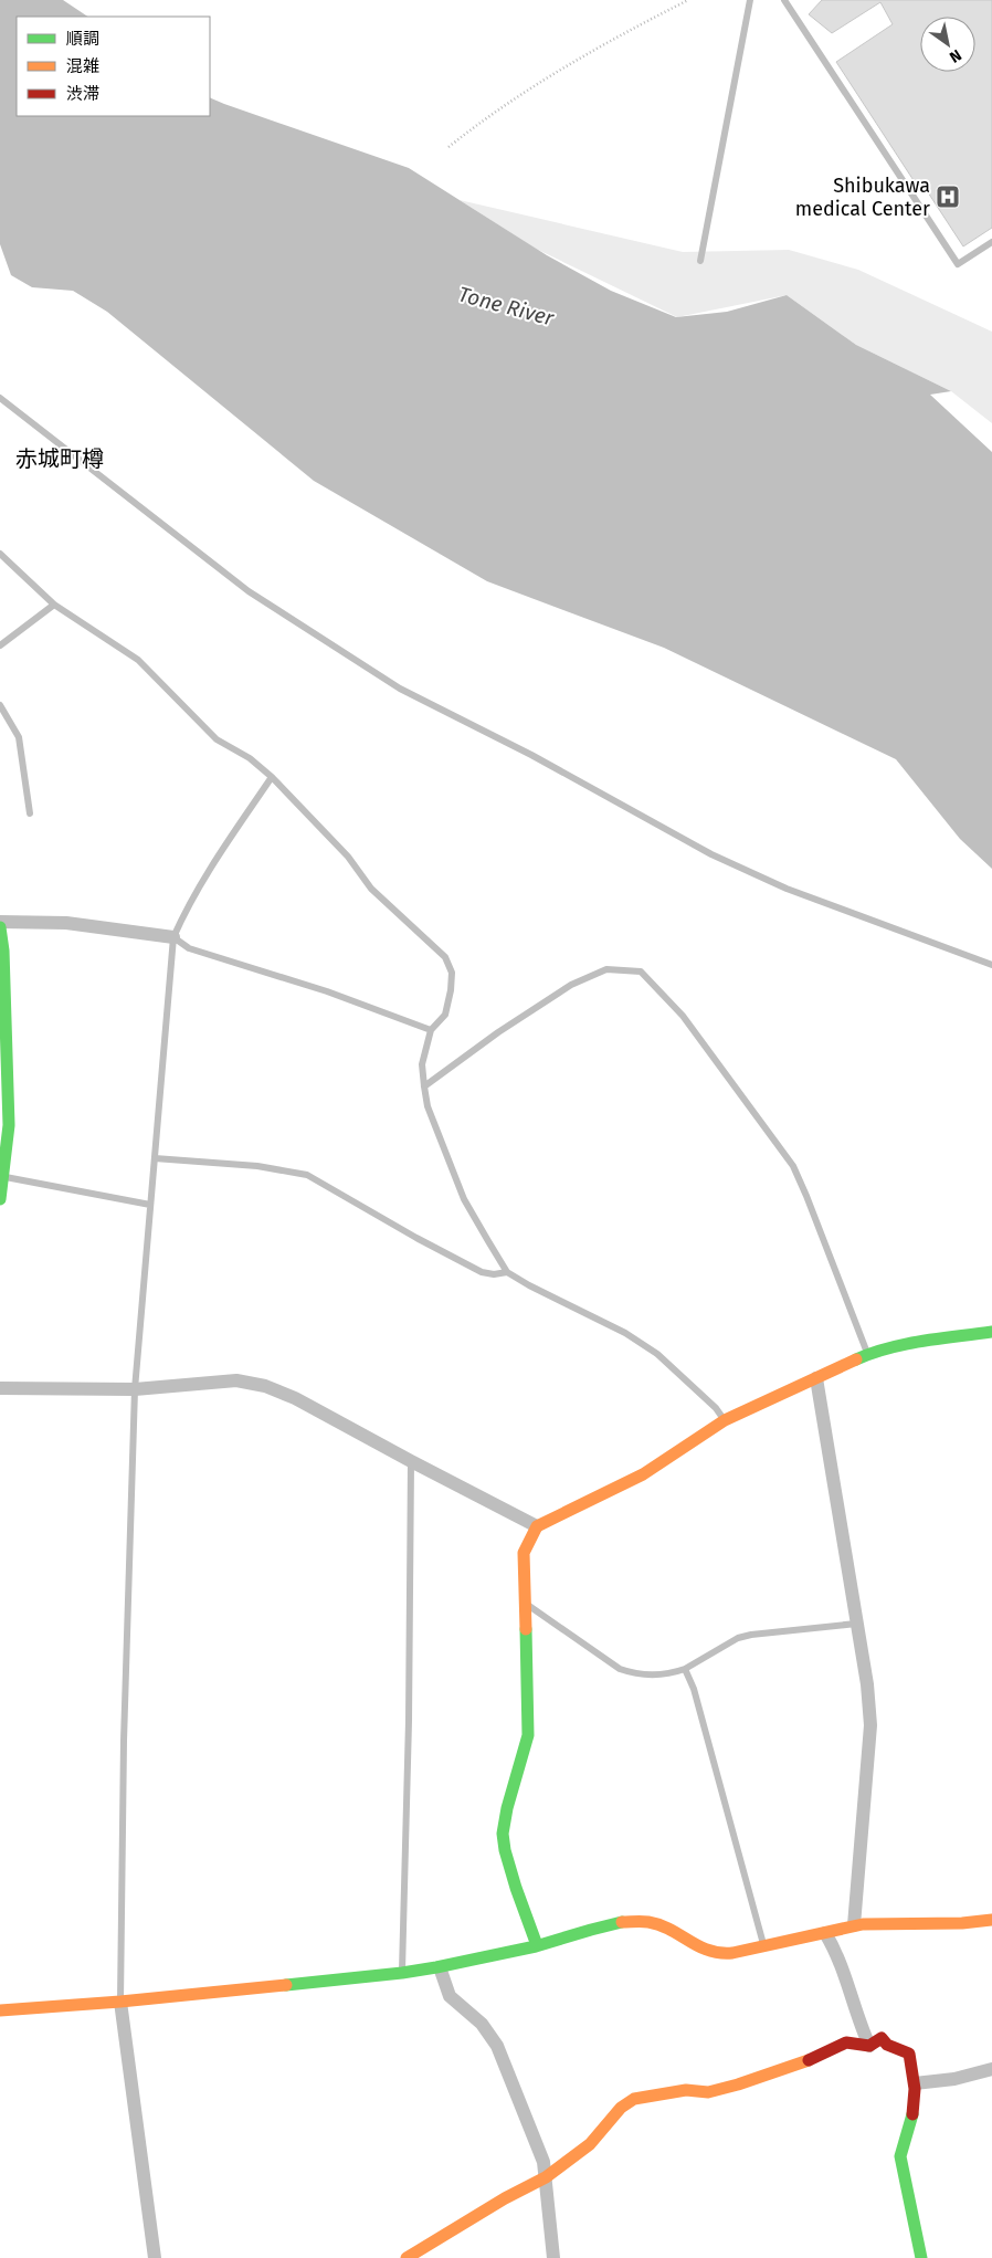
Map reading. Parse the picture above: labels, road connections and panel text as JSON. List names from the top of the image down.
{
  "districts": ["赤城町樽"],
  "water": ["Tone River"],
  "places": {
    "hospital": ["Shibukawa medical Center"]
  },
  "legend": ["順調", "混雑", "渋滞"],
  "north": "bottom right"
}
